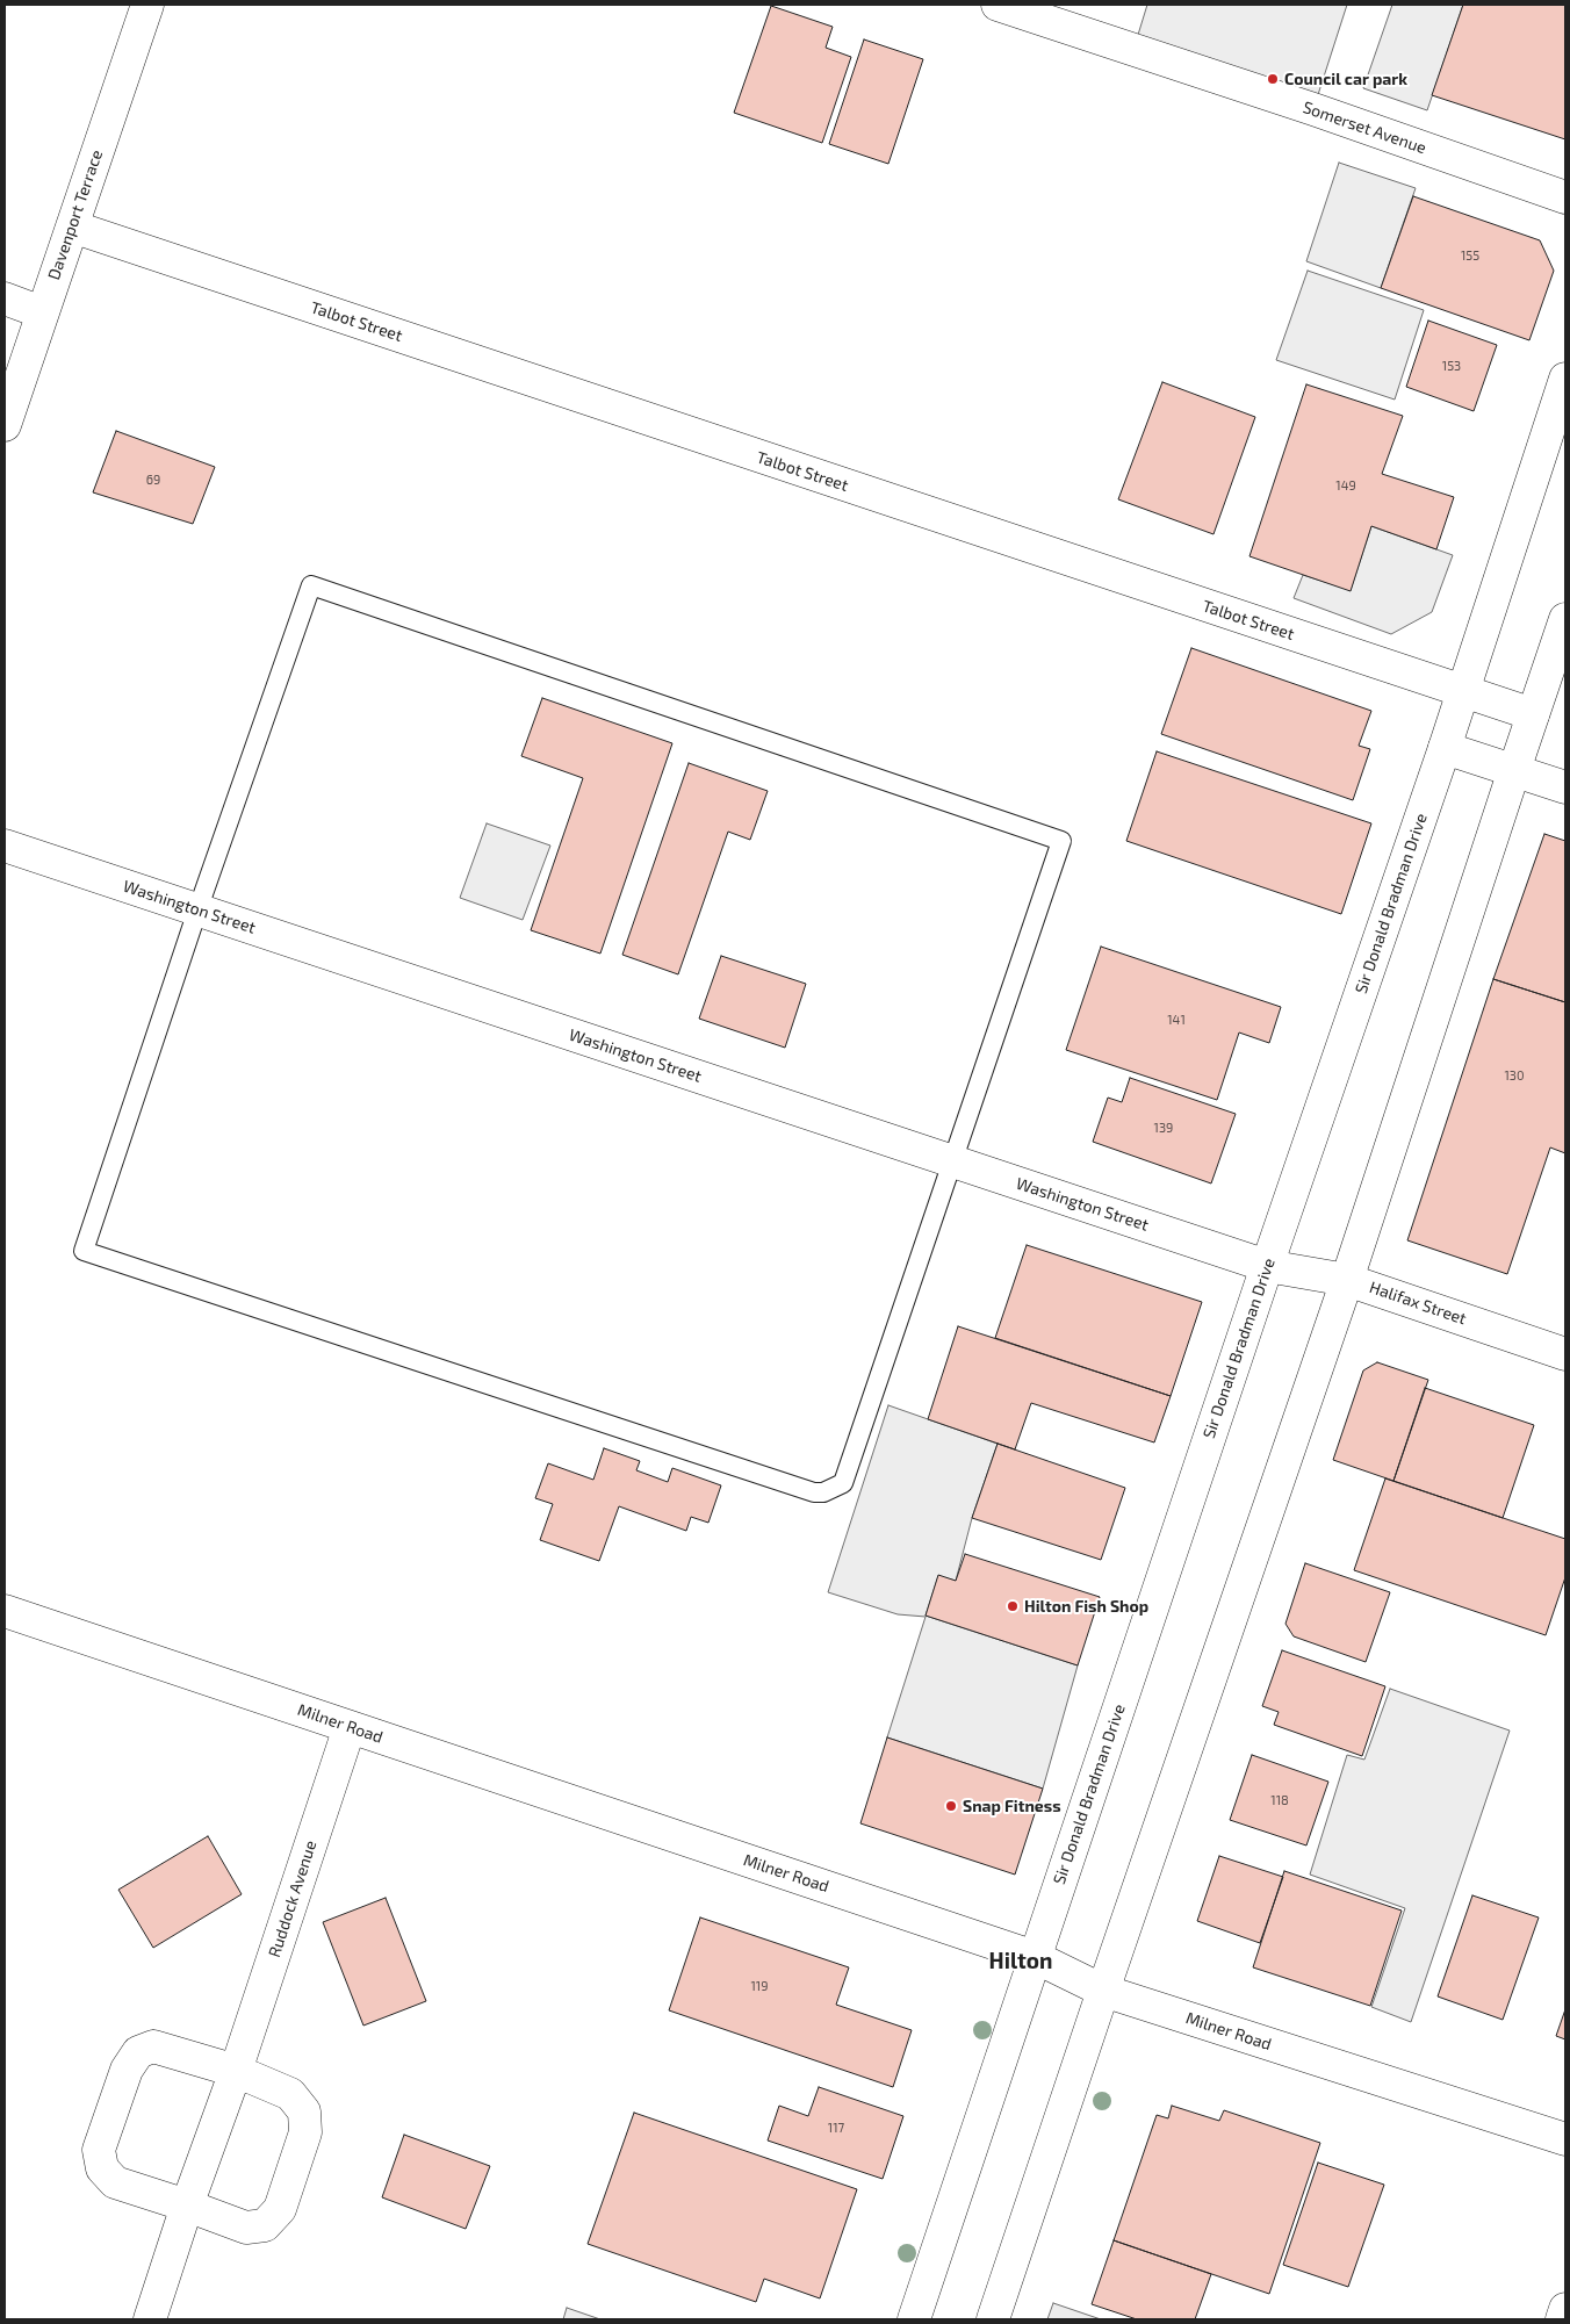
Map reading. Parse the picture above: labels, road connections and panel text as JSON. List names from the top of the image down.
{
  "streets": {
    "street": [
      "Somerset Avenue",
      "Davenport Terrace",
      "Talbot Street",
      "Sir Donald Bradman Drive",
      "Washington Street",
      "Halifax Street",
      "Milner Road",
      "Ruddock Avenue"
    ]
  },
  "crossings": [
    ["Davenport Terrace", "Talbot Street"],
    ["Talbot Street", "Sir Donald Bradman Drive"],
    ["Sir Donald Bradman Drive", "Washington Street"],
    ["Sir Donald Bradman Drive", "Halifax Street"],
    ["Sir Donald Bradman Drive", "Milner Road"],
    ["Washington Street", "Halifax Street"],
    ["Milner Road", "Ruddock Avenue"]
  ],
  "districts": ["Hilton"],
  "places": ["Council car park", "Hilton Fish Shop", "Snap Fitness"],
  "house_numbers": [
    "155",
    "153",
    "69",
    "149",
    "141",
    "130",
    "139",
    "118",
    "119",
    "117"
  ]
}
